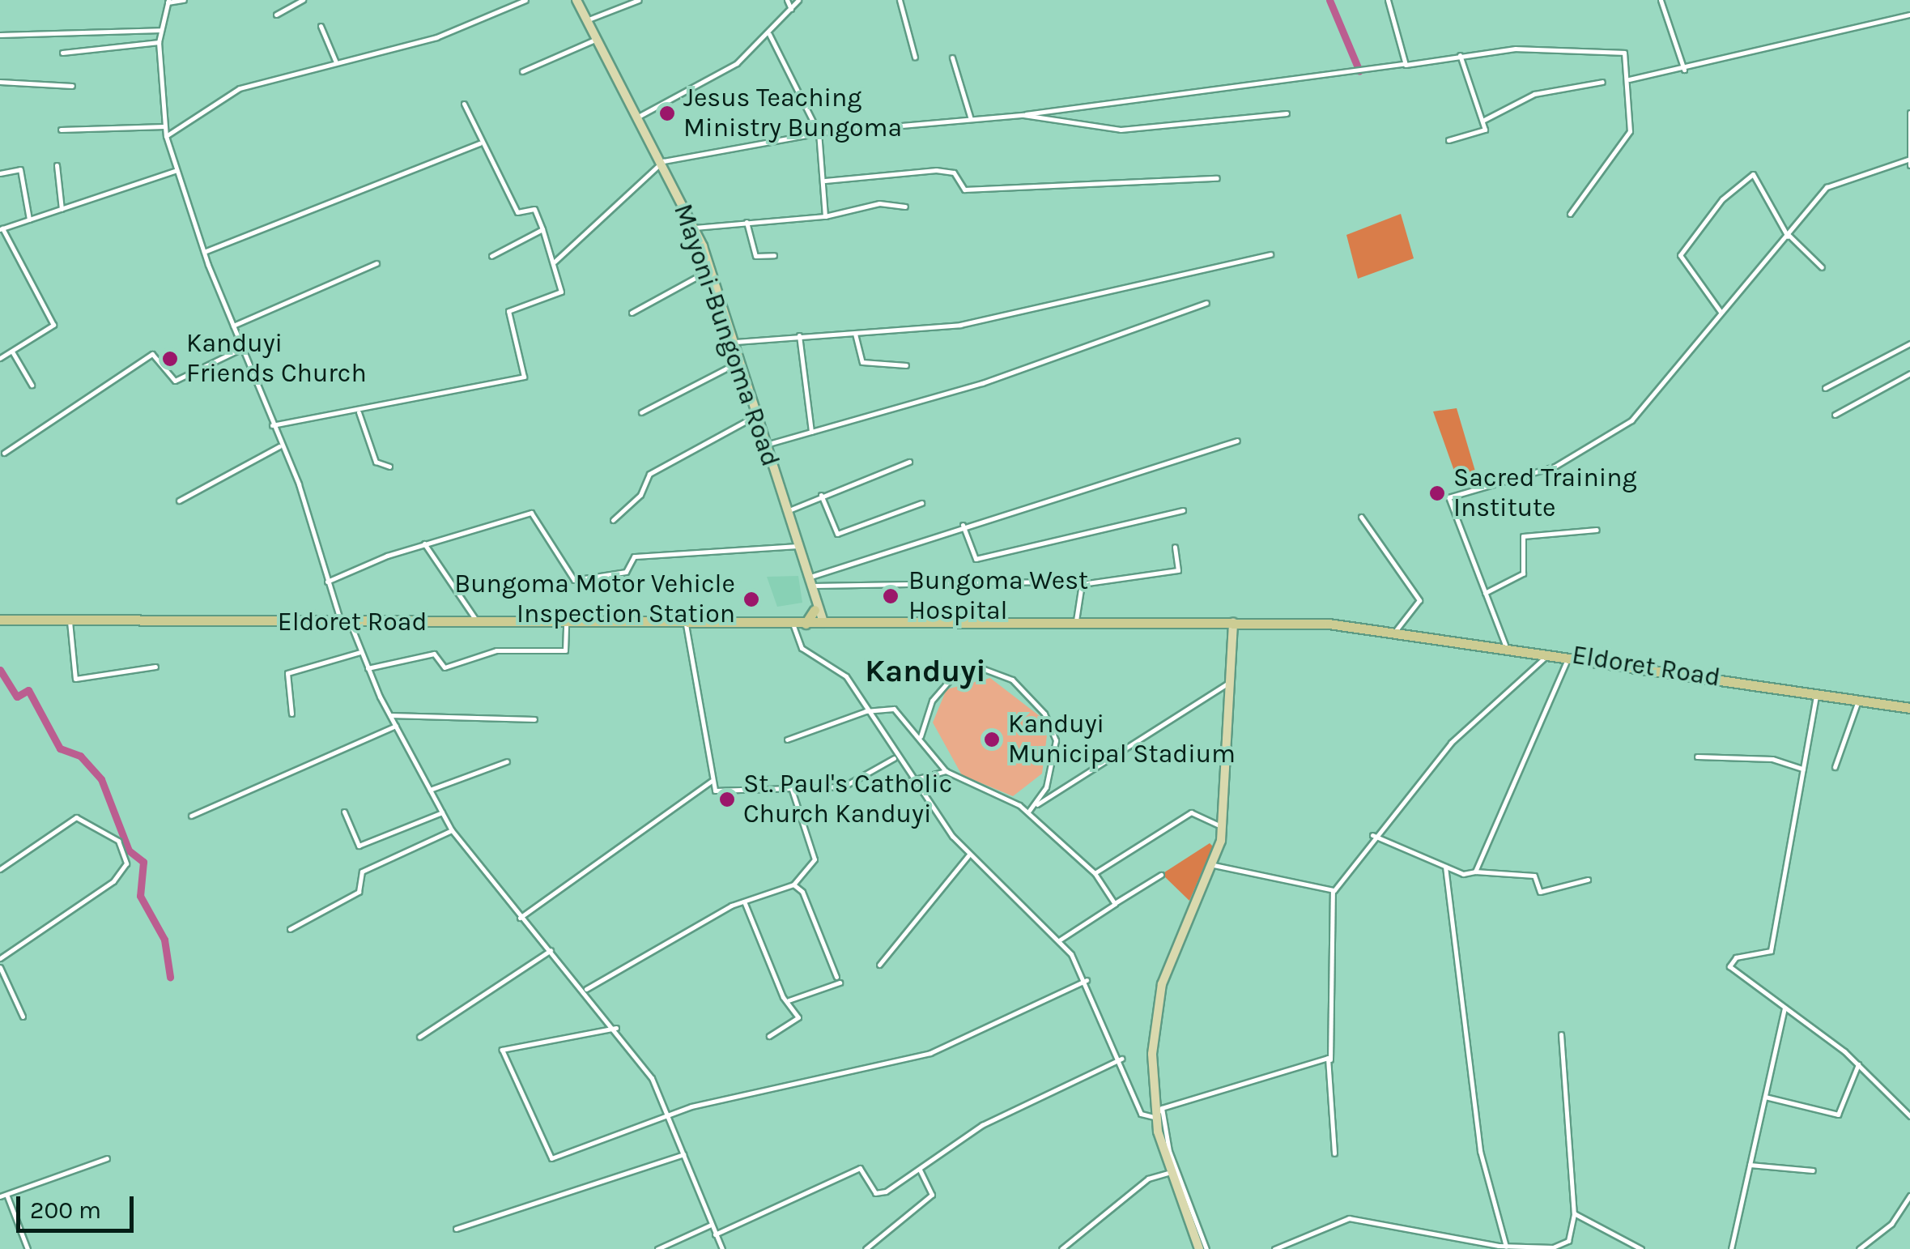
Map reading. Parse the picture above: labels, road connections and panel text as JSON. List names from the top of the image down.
{
  "streets": {
    "highway": ["Eldoret Road"],
    "main road": ["Mayoni-Bungoma Road"]
  },
  "districts": ["Kanduyi"],
  "places": [
    "Jesus Teaching Ministry Bungoma",
    "Kanduyi Friends Church",
    "Sacred Training Institute",
    "Bungoma West Hospital",
    "Bungoma Motor Vehicle Inspection Station",
    "Kanduyi Municipal Stadium",
    "St. Paul's Catholic Church Kanduyi"
  ],
  "scale_bar": "200 m"
}
